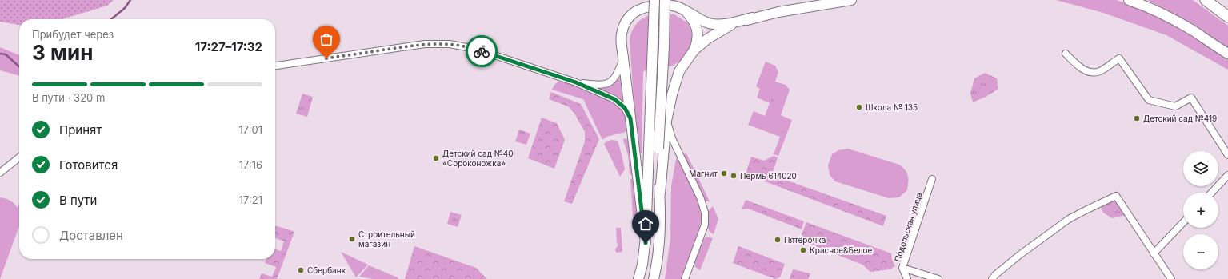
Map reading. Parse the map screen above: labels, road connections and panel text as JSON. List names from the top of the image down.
{
  "streets": {
    "street": ["Подольская улица"]
  },
  "places": [
    "Школа № 135",
    "Детский сад №419",
    "Детский сад №40 «Сороконожка»",
    "Магнит",
    "Пермь 614020",
    "Строительный магазин",
    "Пятёрочка",
    "Красное&Белое",
    "Сбербанк"
  ],
  "page": {
    "heading": ["3 мин", "Прибудет через", "17:27–17:32"],
    "bar": "В пути · 320 m",
    "list": [
      ["Принят", "17:01"],
      ["Готовится", "17:16"],
      ["В пути", "17:21"],
      "Доставлен"
    ],
    "map_buttons": ["+", "−"]
  }
}
